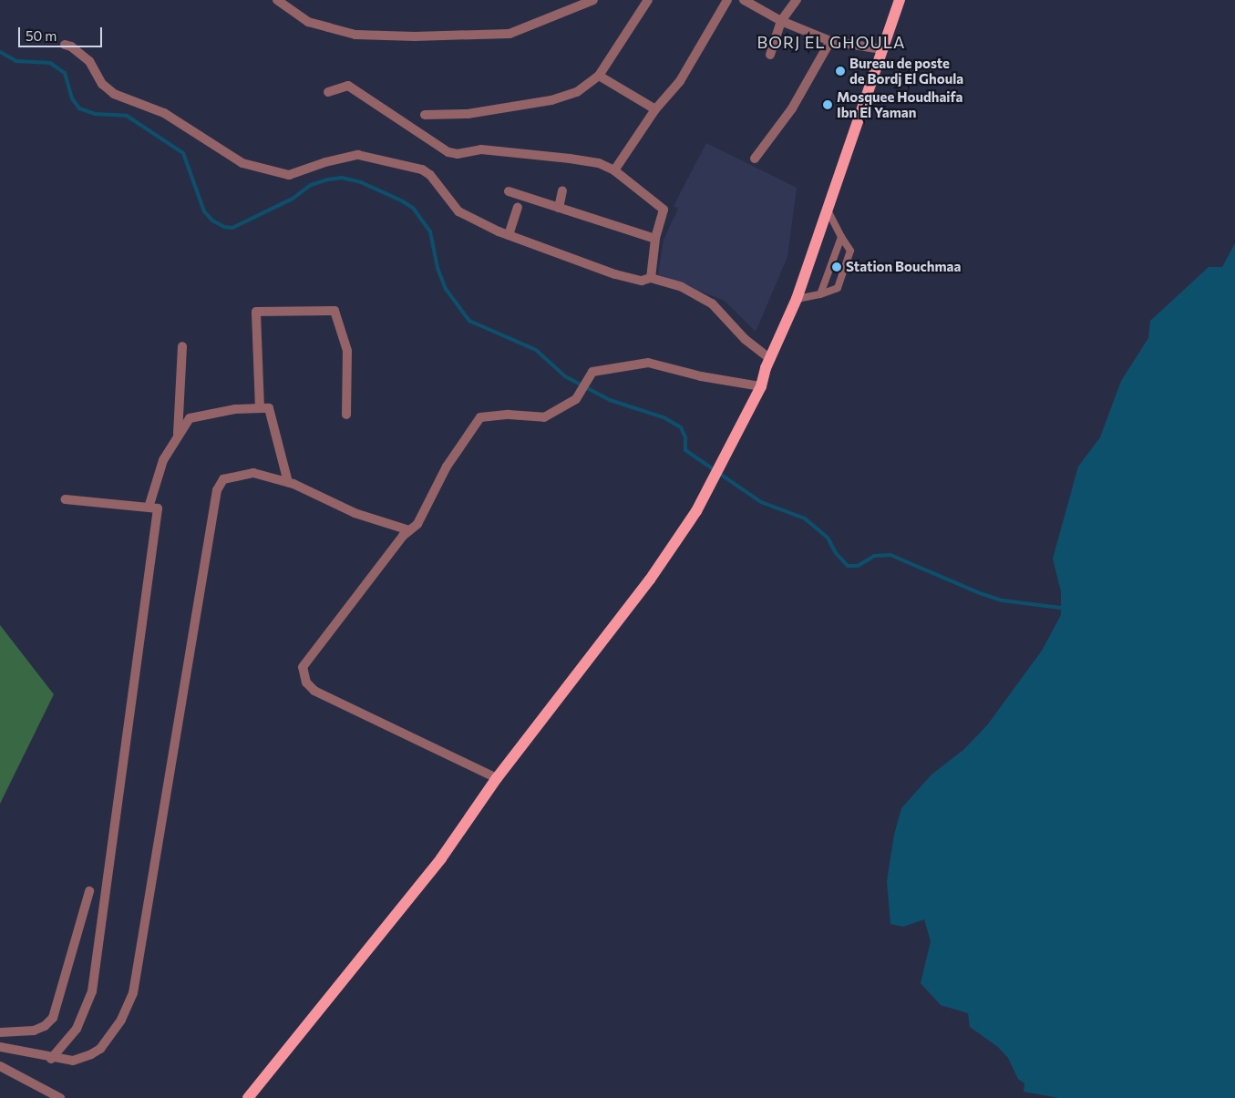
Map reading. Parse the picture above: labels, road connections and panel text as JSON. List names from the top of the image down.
{
  "districts": ["BORJ EL GHOULA"],
  "places": ["Bureau de poste de Bordj El Ghoula", "Mosquee Houdhaifa Ibn El Yaman", "Station Bouchmaa"],
  "scale_bar": "50 m"
}
